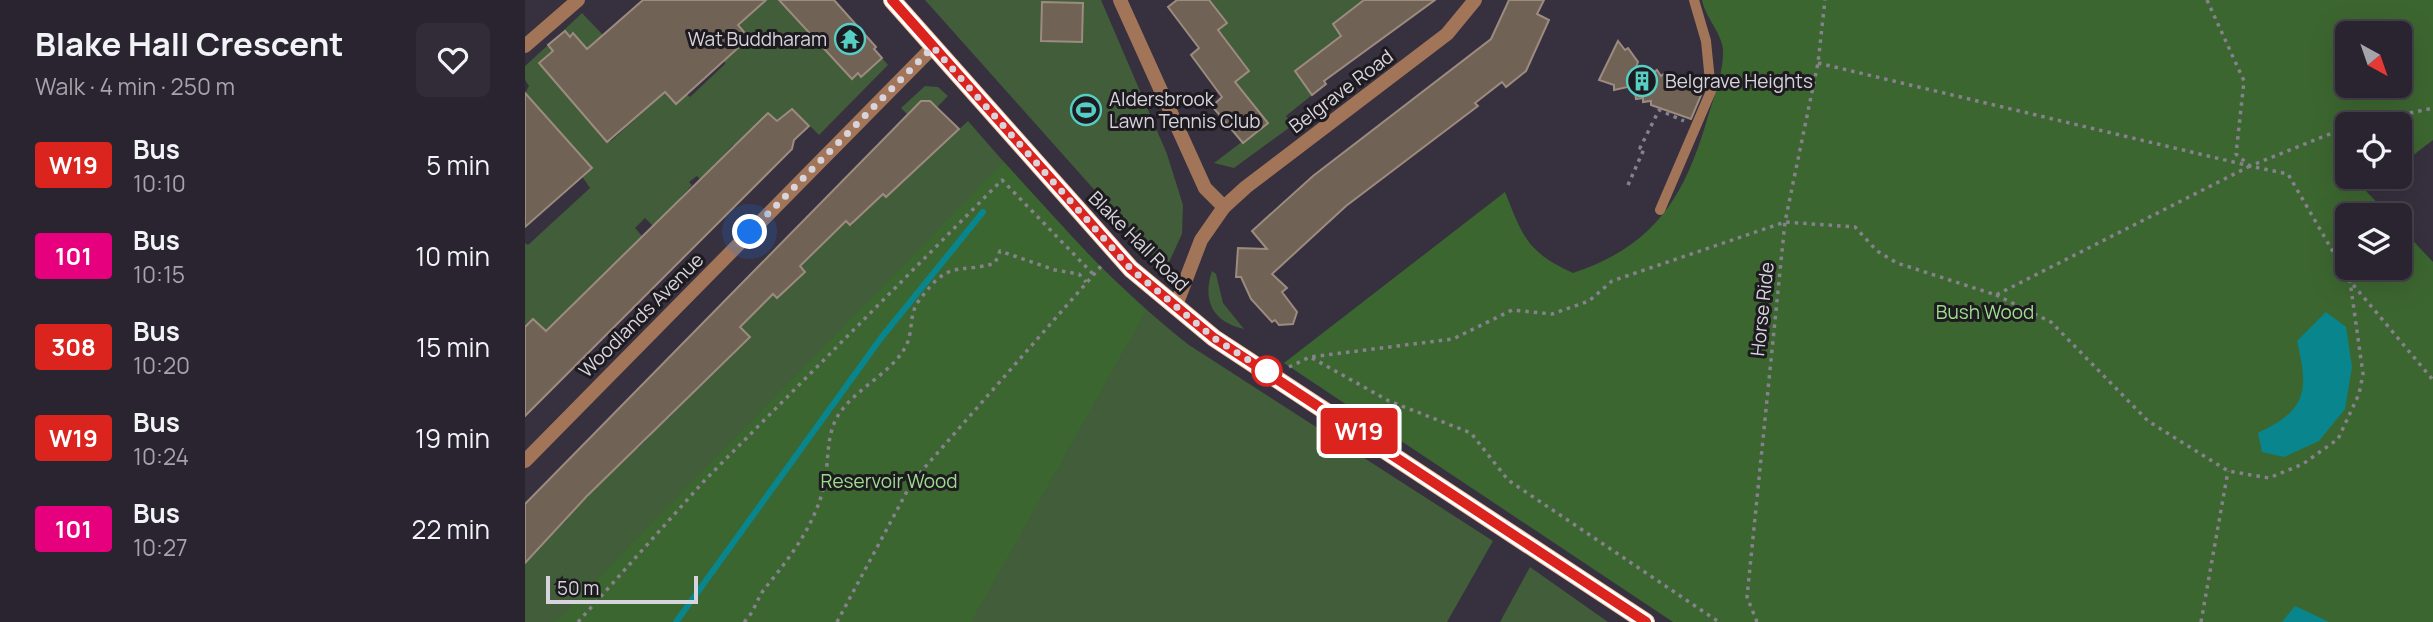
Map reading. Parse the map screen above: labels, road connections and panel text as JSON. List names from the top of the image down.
{
  "streets": {
    "main road": ["Blake Hall Road"],
    "street": ["Belgrave Road", "Woodlands Avenue"],
    "path": ["Horse Ride"]
  },
  "crossings": [
    ["Belgrave Road", "Blake Hall Road"],
    ["Blake Hall Road", "Woodlands Avenue"]
  ],
  "parks": ["Bush Wood", "Reservoir Wood"],
  "places": {
    "temple": ["Wat Buddharam"],
    "building": ["Belgrave Heights"],
    "sports": ["Aldersbrook Lawn Tennis Club"]
  },
  "lines": ["bus line W19"],
  "scale_bar": "50 m",
  "north": "bottom right",
  "page": {
    "heading": ["Blake Hall Crescent", "Walk · 4 min · 250 m"],
    "on_map": "W19",
    "list": [
      {
        "mark": "W19",
        "name": "Bus",
        "note": "10:10",
        "value": "5 min"
      },
      {
        "mark": "101",
        "name": "Bus",
        "note": "10:15",
        "value": "10 min"
      },
      {
        "mark": "308",
        "name": "Bus",
        "note": "10:20",
        "value": "15 min"
      },
      {
        "mark": "W19",
        "name": "Bus",
        "note": "10:24",
        "value": "19 min"
      },
      {
        "mark": "101",
        "name": "Bus",
        "note": "10:27",
        "value": "22 min"
      }
    ],
    "scale": "50 m"
  }
}
